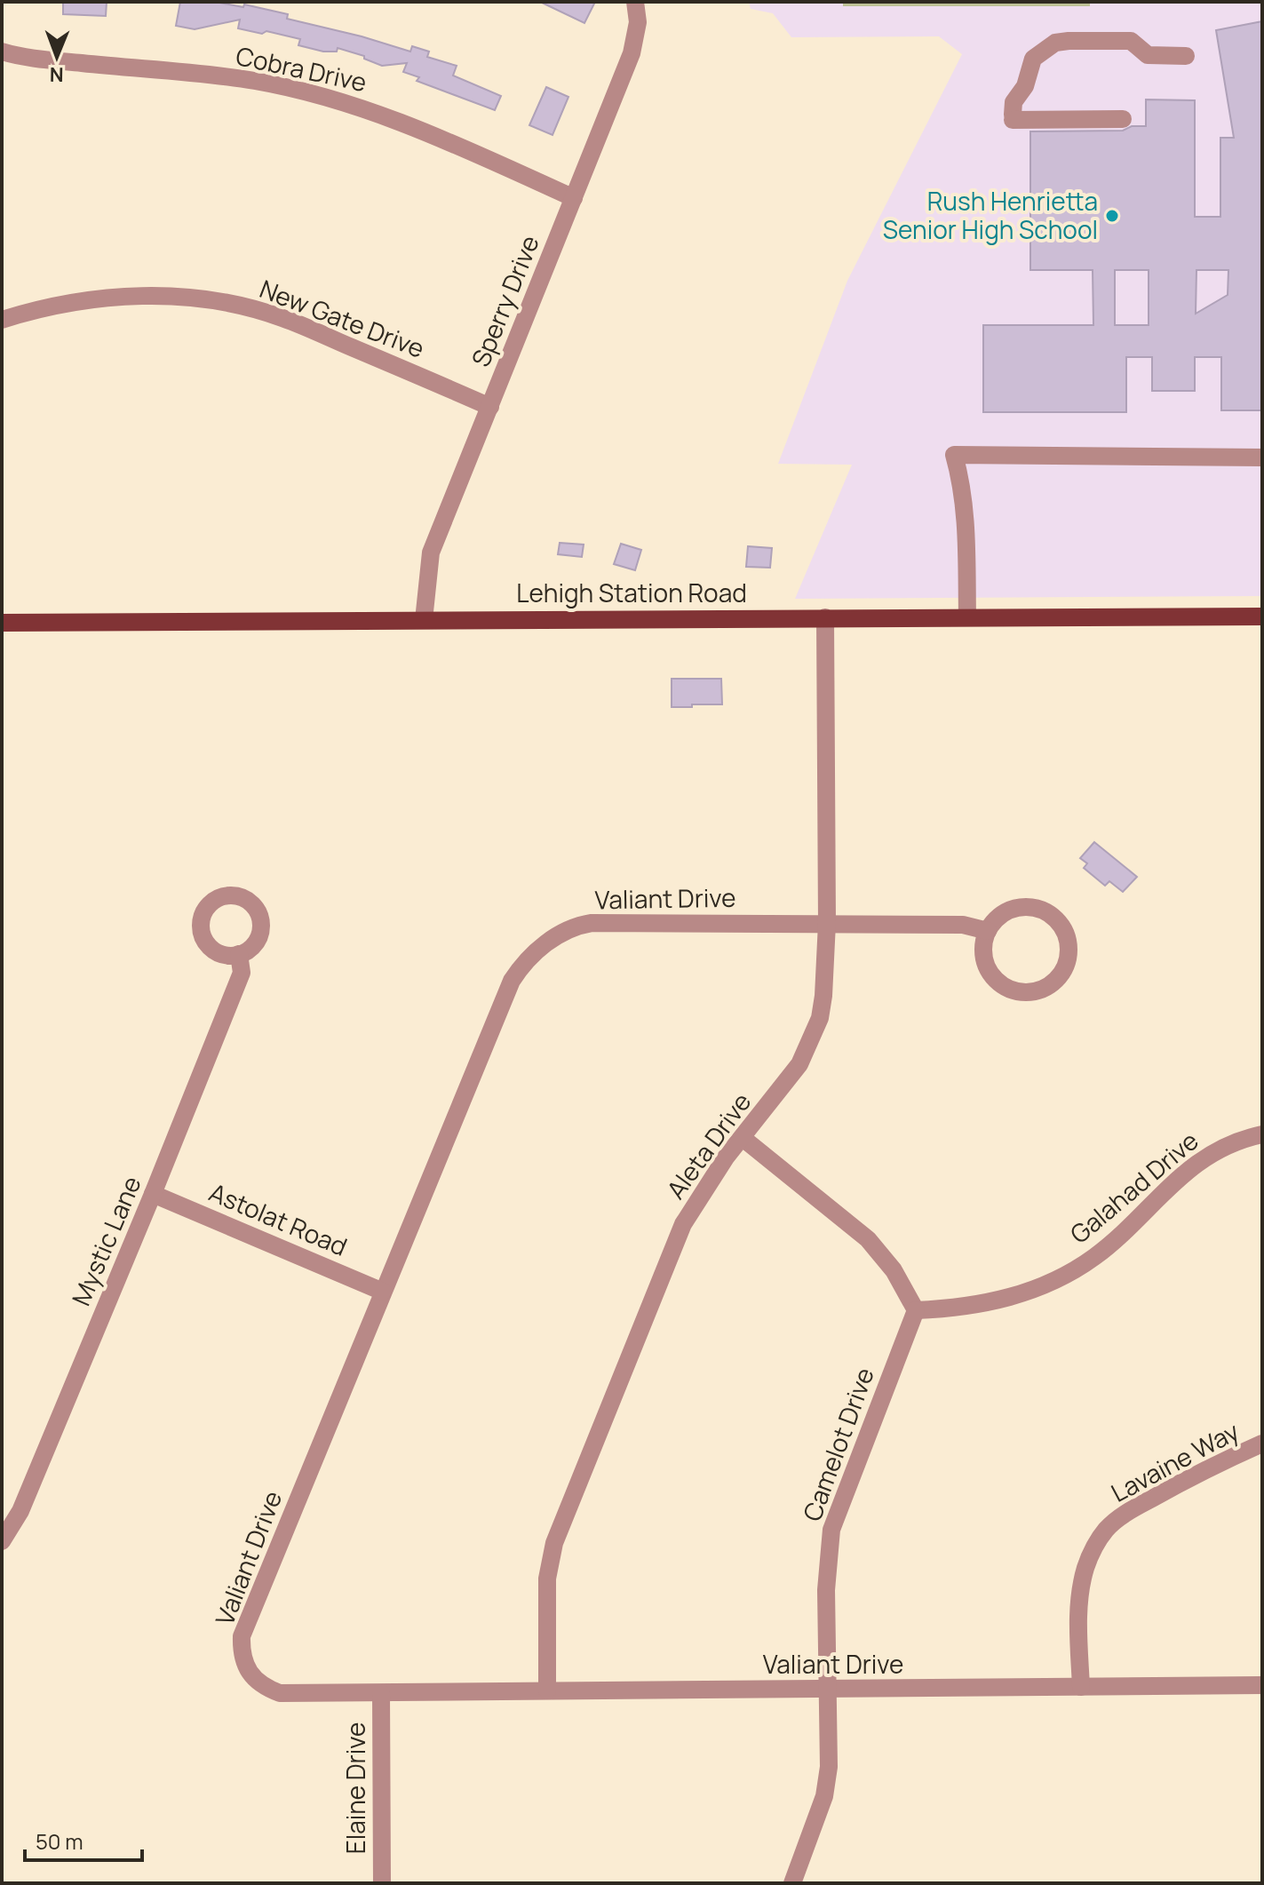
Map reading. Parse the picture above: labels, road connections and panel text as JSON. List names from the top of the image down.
{
  "streets": {
    "main road": ["Lehigh Station Road"],
    "street": [
      "Cobra Drive",
      "Sperry Drive",
      "New Gate Drive",
      "Valiant Drive",
      "Aleta Drive",
      "Galahad Drive",
      "Astolat Road",
      "Mystic Lane",
      "Camelot Drive",
      "Lavaine Way",
      "Elaine Drive"
    ]
  },
  "crossings": [
    ["Cobra Drive", "Sperry Drive"],
    ["Sperry Drive", "New Gate Drive"],
    ["Sperry Drive", "Lehigh Station Road"],
    ["Lehigh Station Road", "Aleta Drive"],
    ["Valiant Drive", "Aleta Drive"],
    ["Valiant Drive", "Astolat Road"],
    ["Valiant Drive", "Camelot Drive"],
    ["Valiant Drive", "Lavaine Way"],
    ["Valiant Drive", "Elaine Drive"],
    ["Galahad Drive", "Camelot Drive"],
    ["Astolat Road", "Mystic Lane"]
  ],
  "places": ["Rush Henrietta Senior High School"],
  "scale_bar": "50 m",
  "north": "bottom"
}
